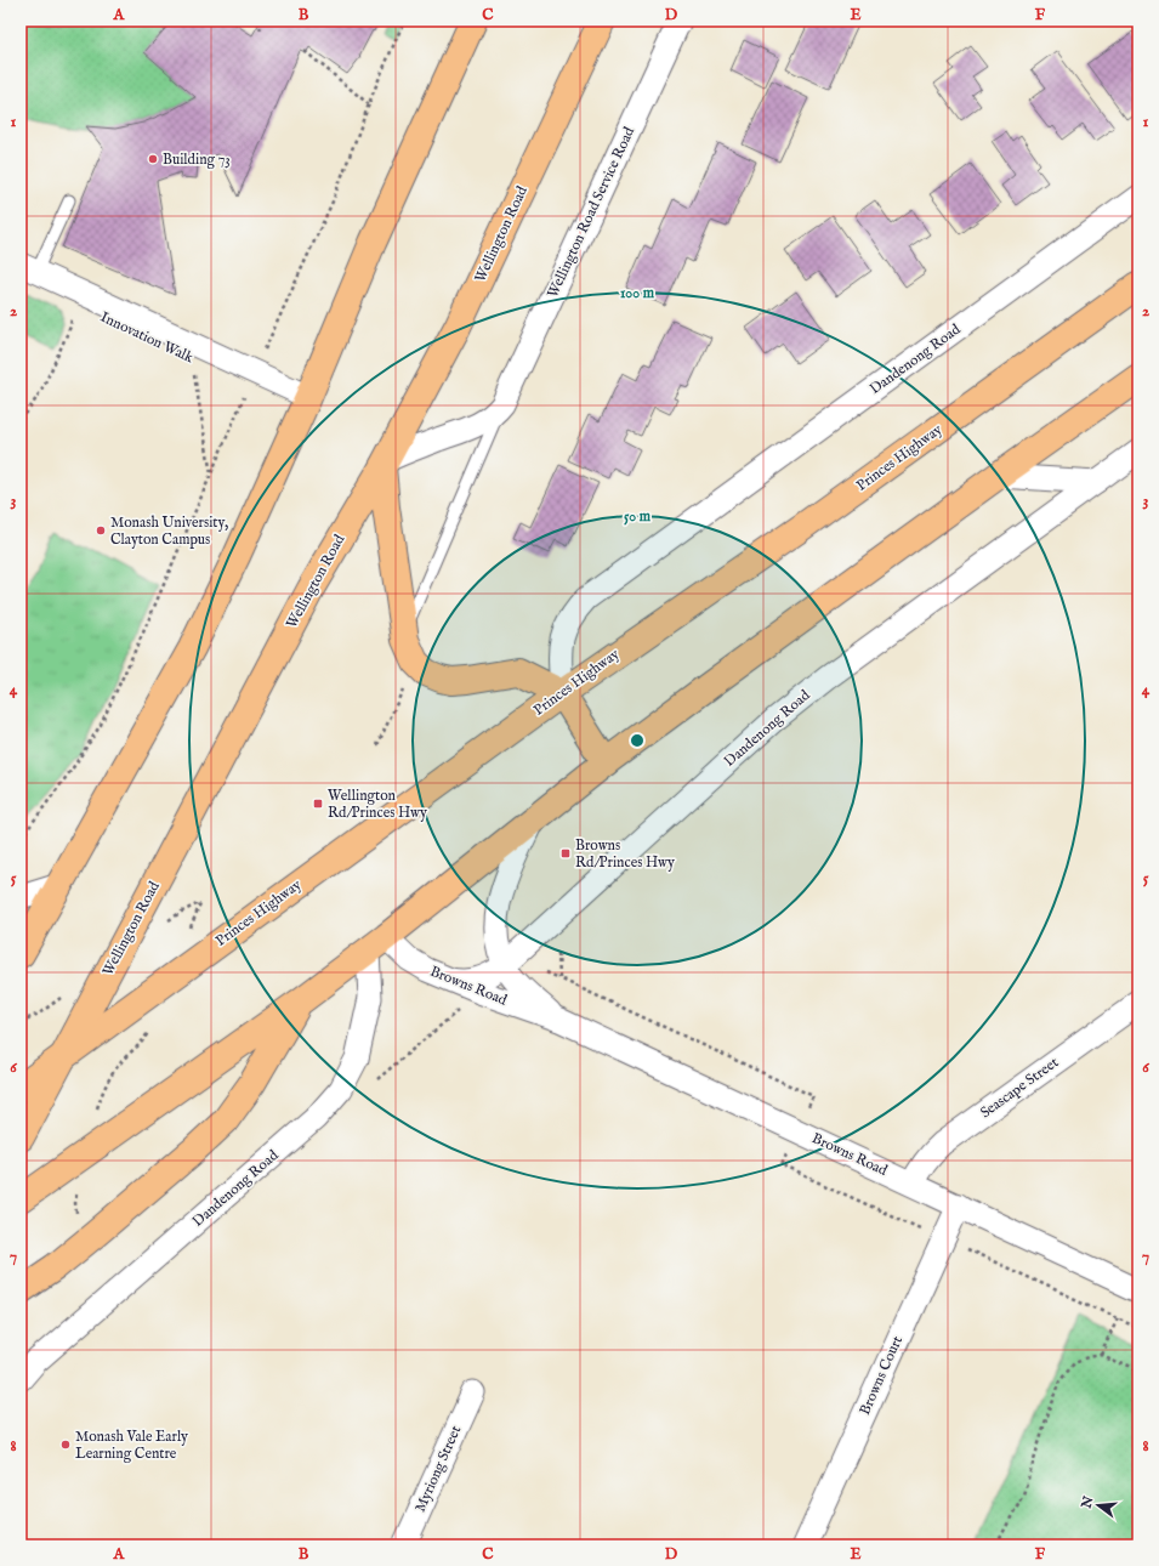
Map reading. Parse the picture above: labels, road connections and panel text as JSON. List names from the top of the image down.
{
  "streets": {
    "highway": ["Wellington Road", "Princes Highway"],
    "street": [
      "Wellington Road Service Road",
      "Dandenong Road",
      "Browns Road",
      "Seascape Street",
      "Browns Court",
      "Myriong Street"
    ],
    "path": ["Innovation Walk"]
  },
  "crossings": [
    ["Wellington Road Service Road", "Wellington Road"],
    ["Wellington Road", "Princes Highway"],
    ["Dandenong Road", "Princes Highway"],
    ["Dandenong Road", "Browns Road"],
    ["Browns Road", "Seascape Street"],
    ["Browns Road", "Browns Court"]
  ],
  "places": {
    "other": ["Building 73", "Monash University, Clayton Campus", "Monash Vale Early Learning Centre"],
    "transit": ["Wellington Rd/Princes Hwy", "Browns Rd/Princes Hwy"]
  },
  "north": "left",
  "grid": {
    "columns": [
      "A",
      "B",
      "C",
      "D",
      "E",
      "F"
    ],
    "rows": [
      "1",
      "2",
      "3",
      "4",
      "5",
      "6",
      "7",
      "8"
    ]
  },
  "rings": ["100 m", "50 m"]
}
